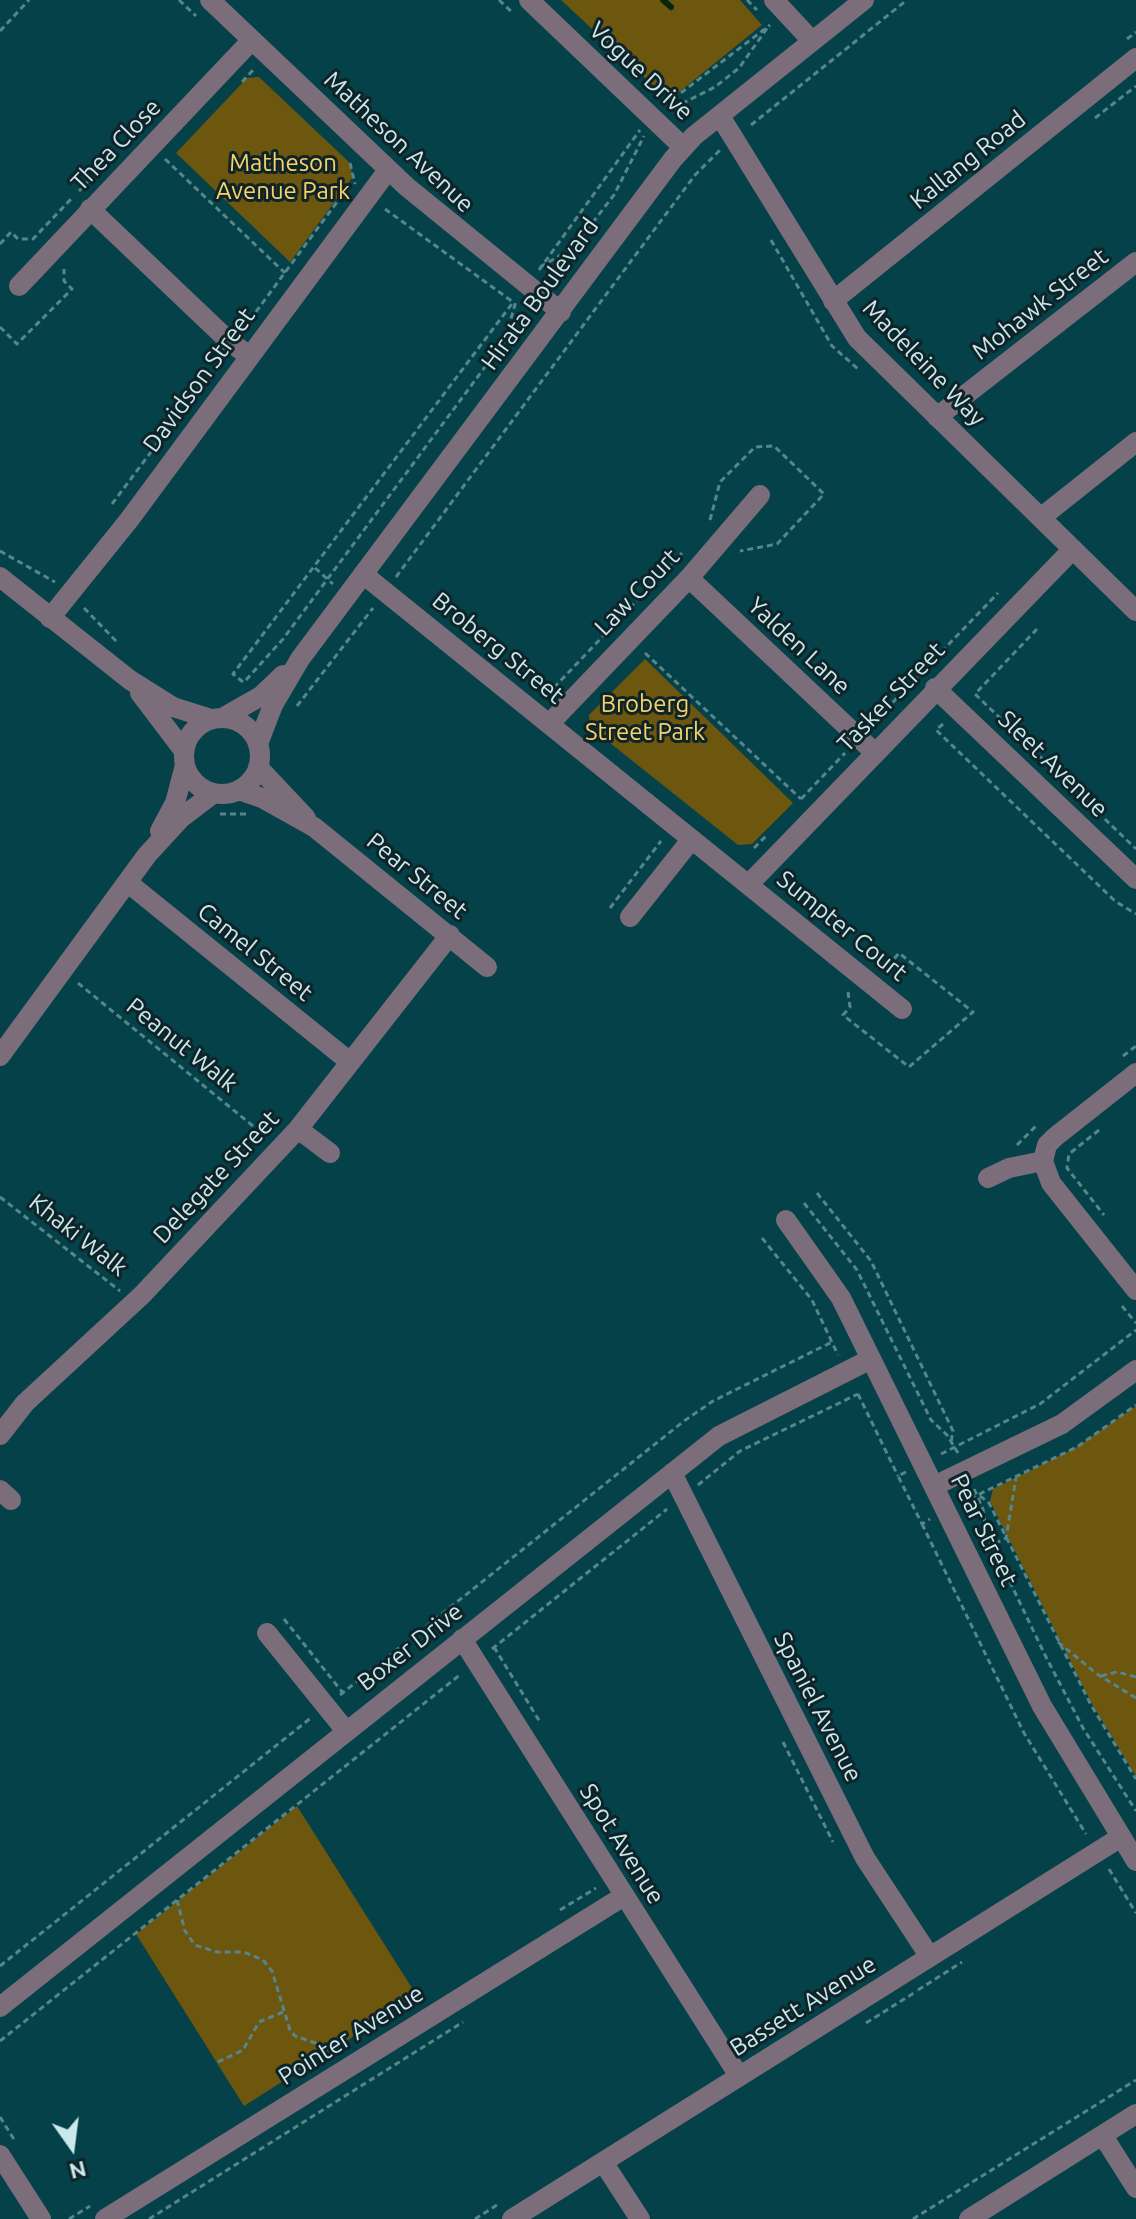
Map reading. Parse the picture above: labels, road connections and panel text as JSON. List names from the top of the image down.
{
  "streets": {
    "street": [
      "Vogue Drive",
      "Matheson Avenue",
      "Thea Close",
      "Kallang Road",
      "Hirata Boulevard",
      "Mohawk Street",
      "Madeleine Way",
      "Davidson Street",
      "Law Court",
      "Yalden Lane",
      "Broberg Street",
      "Tasker Street",
      "Sleet Avenue",
      "Pear Street",
      "Sumpter Court",
      "Camel Street",
      "Delegate Street",
      "Boxer Drive",
      "Spaniel Avenue",
      "Spot Avenue",
      "Bassett Avenue",
      "Pointer Avenue"
    ],
    "path": ["Peanut Walk", "Khaki Walk"]
  },
  "crossings": [
    ["Vogue Drive", "Hirata Boulevard"],
    ["Matheson Avenue", "Thea Close"],
    ["Matheson Avenue", "Hirata Boulevard"],
    ["Matheson Avenue", "Davidson Street"],
    ["Kallang Road", "Madeleine Way"],
    ["Hirata Boulevard", "Madeleine Way"],
    ["Hirata Boulevard", "Broberg Street"],
    ["Hirata Boulevard", "Pear Street"],
    ["Mohawk Street", "Madeleine Way"],
    ["Madeleine Way", "Tasker Street"],
    ["Law Court", "Yalden Lane"],
    ["Law Court", "Broberg Street"],
    ["Yalden Lane", "Tasker Street"],
    ["Broberg Street", "Tasker Street"],
    ["Broberg Street", "Sumpter Court"],
    ["Tasker Street", "Sleet Avenue"],
    ["Tasker Street", "Sumpter Court"],
    ["Pear Street", "Delegate Street"],
    ["Pear Street", "Boxer Drive"],
    ["Pear Street", "Bassett Avenue"],
    ["Camel Street", "Delegate Street"],
    ["Peanut Walk", "Delegate Street"],
    ["Delegate Street", "Khaki Walk"],
    ["Boxer Drive", "Spaniel Avenue"],
    ["Boxer Drive", "Spot Avenue"],
    ["Spaniel Avenue", "Bassett Avenue"],
    ["Spot Avenue", "Bassett Avenue"],
    ["Spot Avenue", "Pointer Avenue"]
  ],
  "parks": ["Matheson Avenue Park", "Broberg Street Park"],
  "north": "bottom"
}
